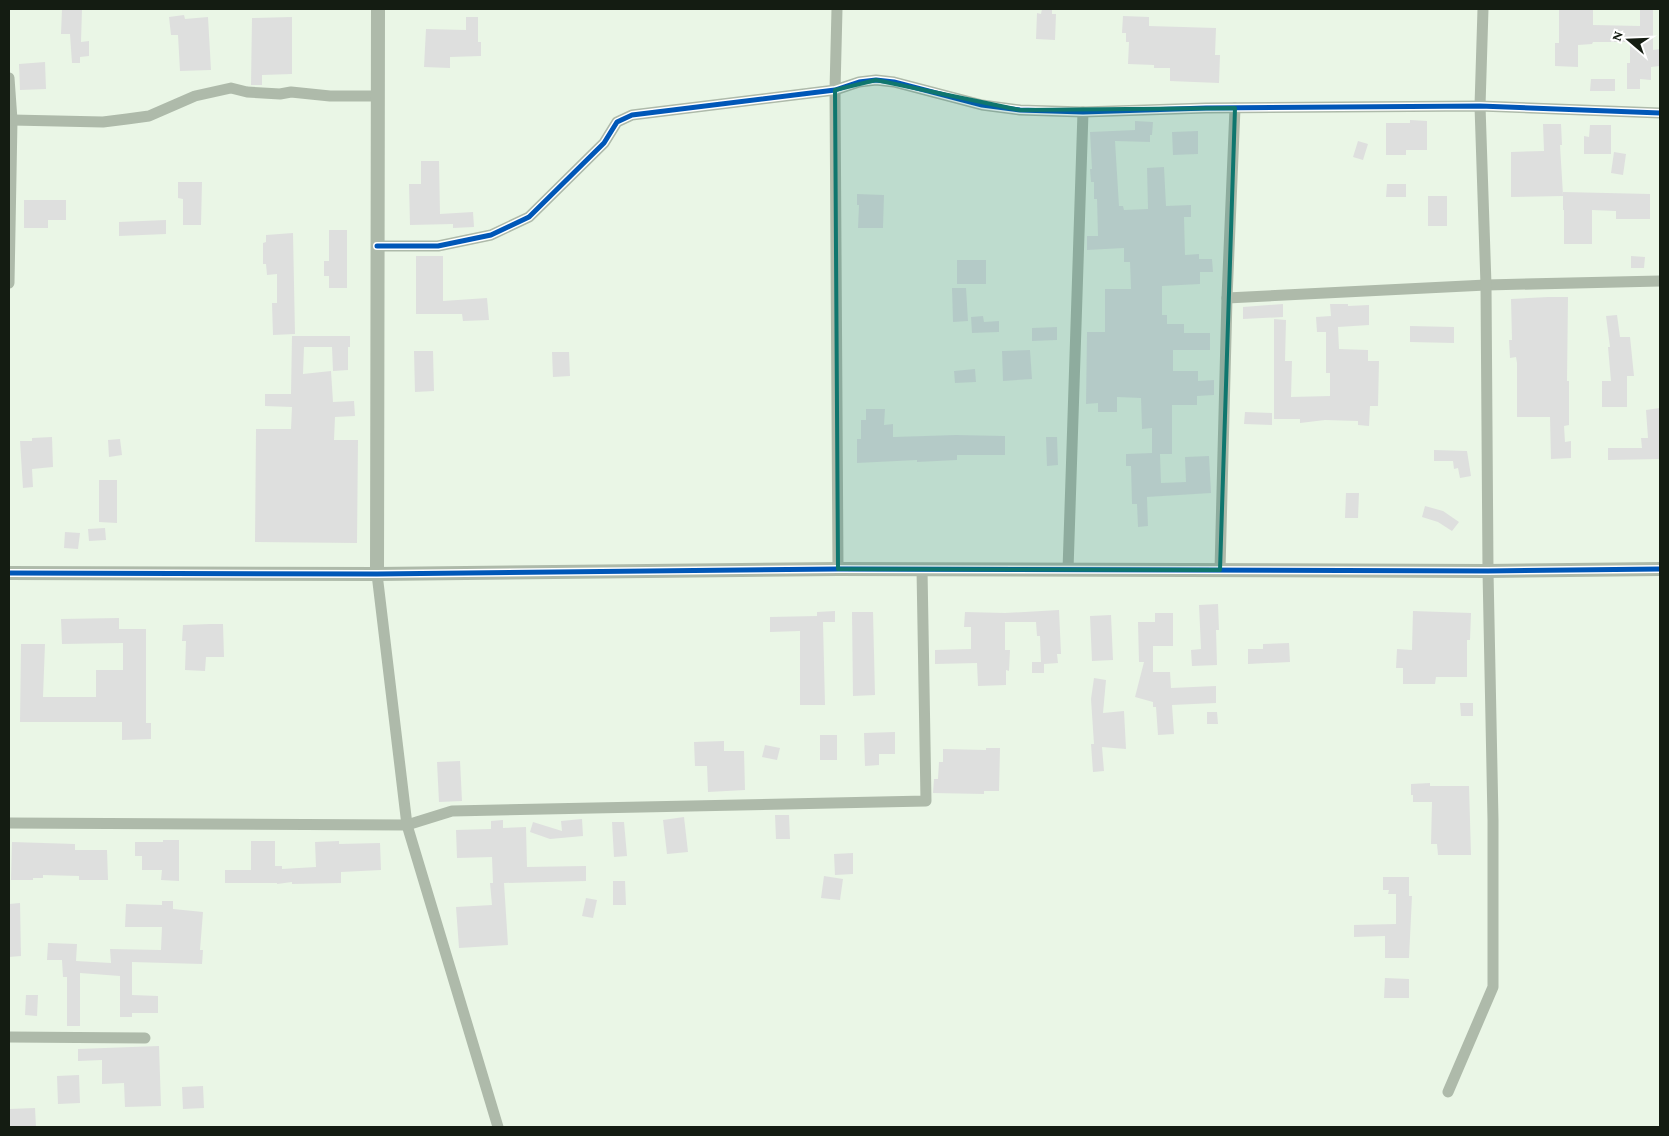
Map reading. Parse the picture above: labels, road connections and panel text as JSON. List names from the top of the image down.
{
  "north": "left"
}
